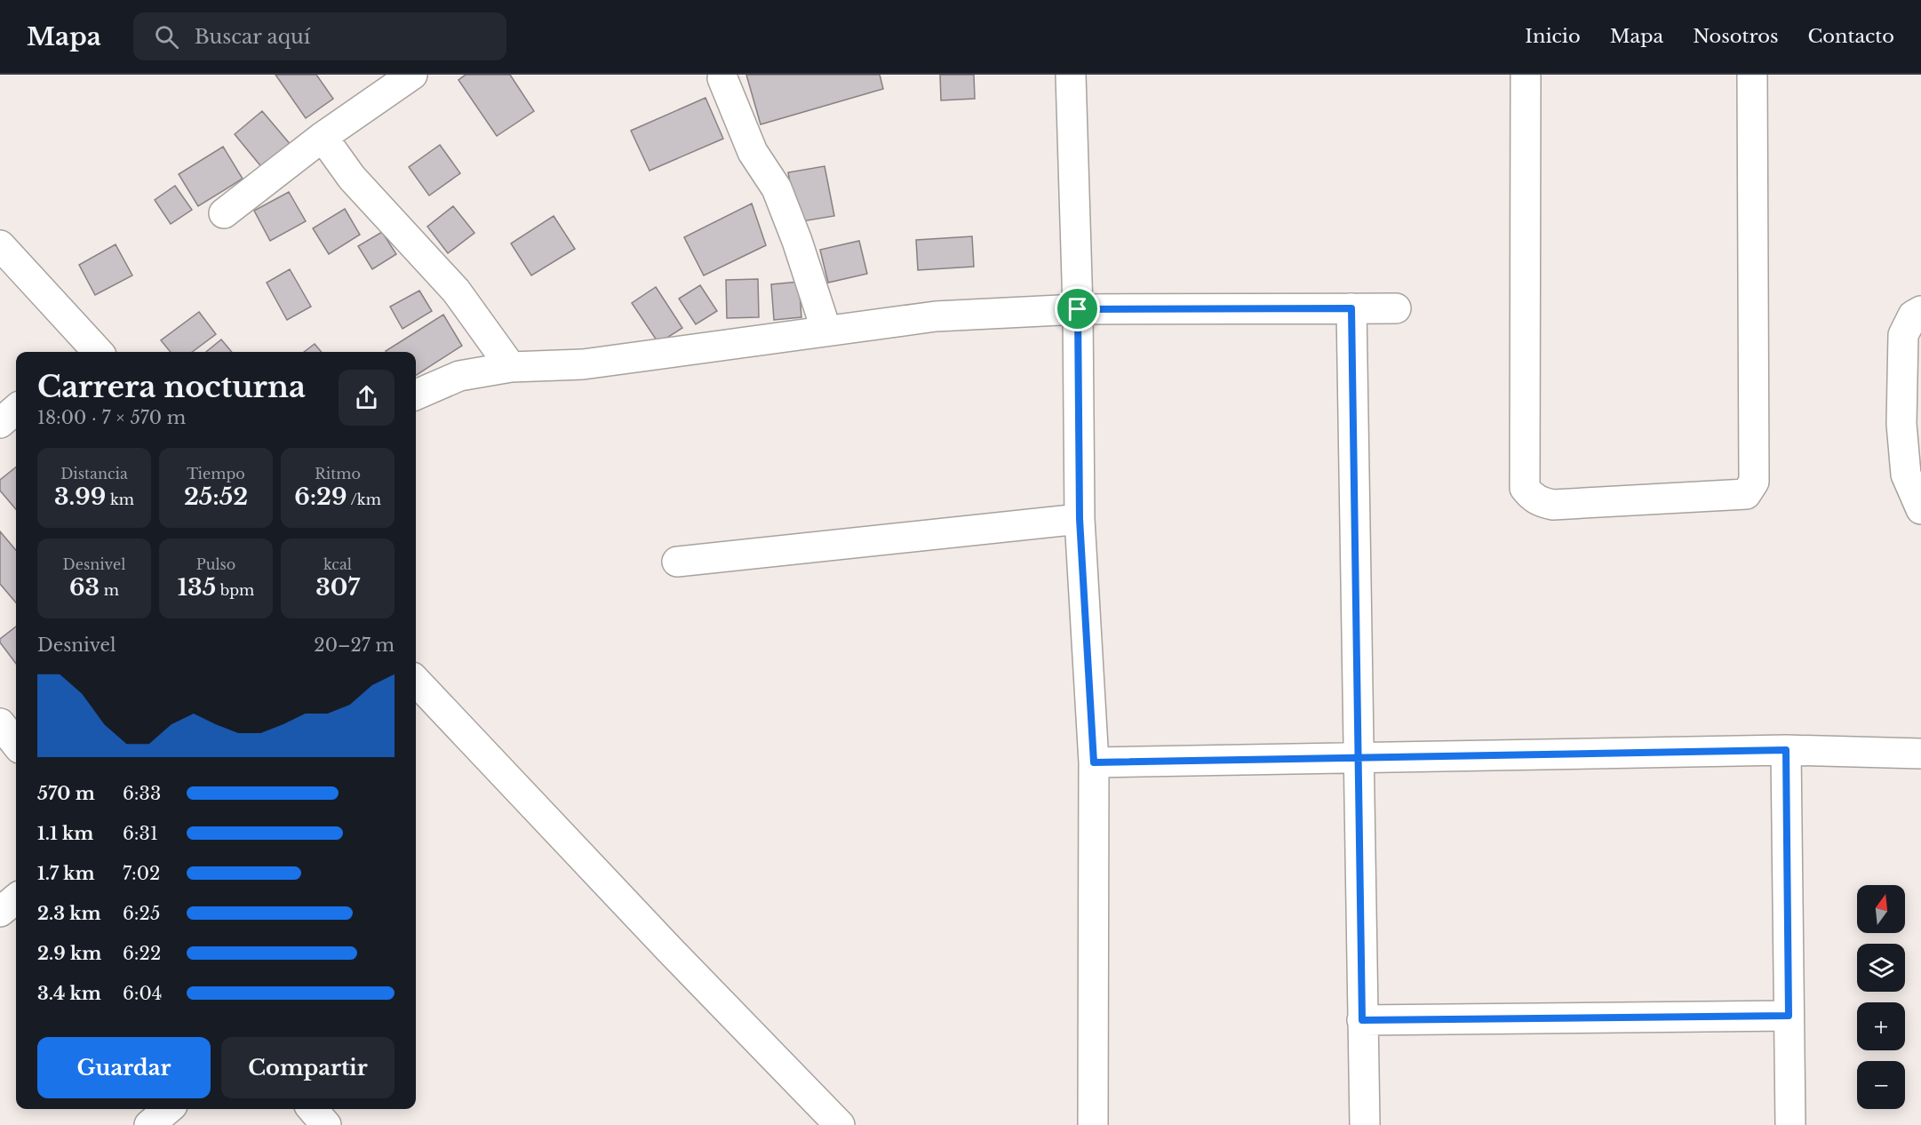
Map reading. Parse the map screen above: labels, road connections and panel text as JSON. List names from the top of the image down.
{
  "north": "top",
  "page": {
    "header": "Mapa",
    "search": "Buscar aquí",
    "nav": [
      "Inicio",
      "Mapa",
      "Nosotros",
      "Contacto"
    ],
    "heading": ["Carrera nocturna", "18:00 · 7 × 570 m"],
    "stats": [
      ["Distancia", "3.99 km"],
      ["Tiempo", "25:52"],
      ["Ritmo", "6:29 /km"],
      ["Desnivel", "63 m"],
      ["Pulso", "135 bpm"],
      ["kcal", "307"]
    ],
    "chart": ["Desnivel", "20–27 m"],
    "list": [
      {
        "name": "570 m",
        "note": "6:33"
      },
      {
        "name": "1.1 km",
        "note": "6:31"
      },
      {
        "name": "1.7 km",
        "note": "7:02"
      },
      {
        "name": "2.3 km",
        "note": "6:25"
      },
      {
        "name": "2.9 km",
        "note": "6:22"
      },
      {
        "name": "3.4 km",
        "note": "6:04"
      }
    ],
    "map_buttons": ["+", "−"],
    "buttons": ["Guardar", "Compartir"]
  }
}
